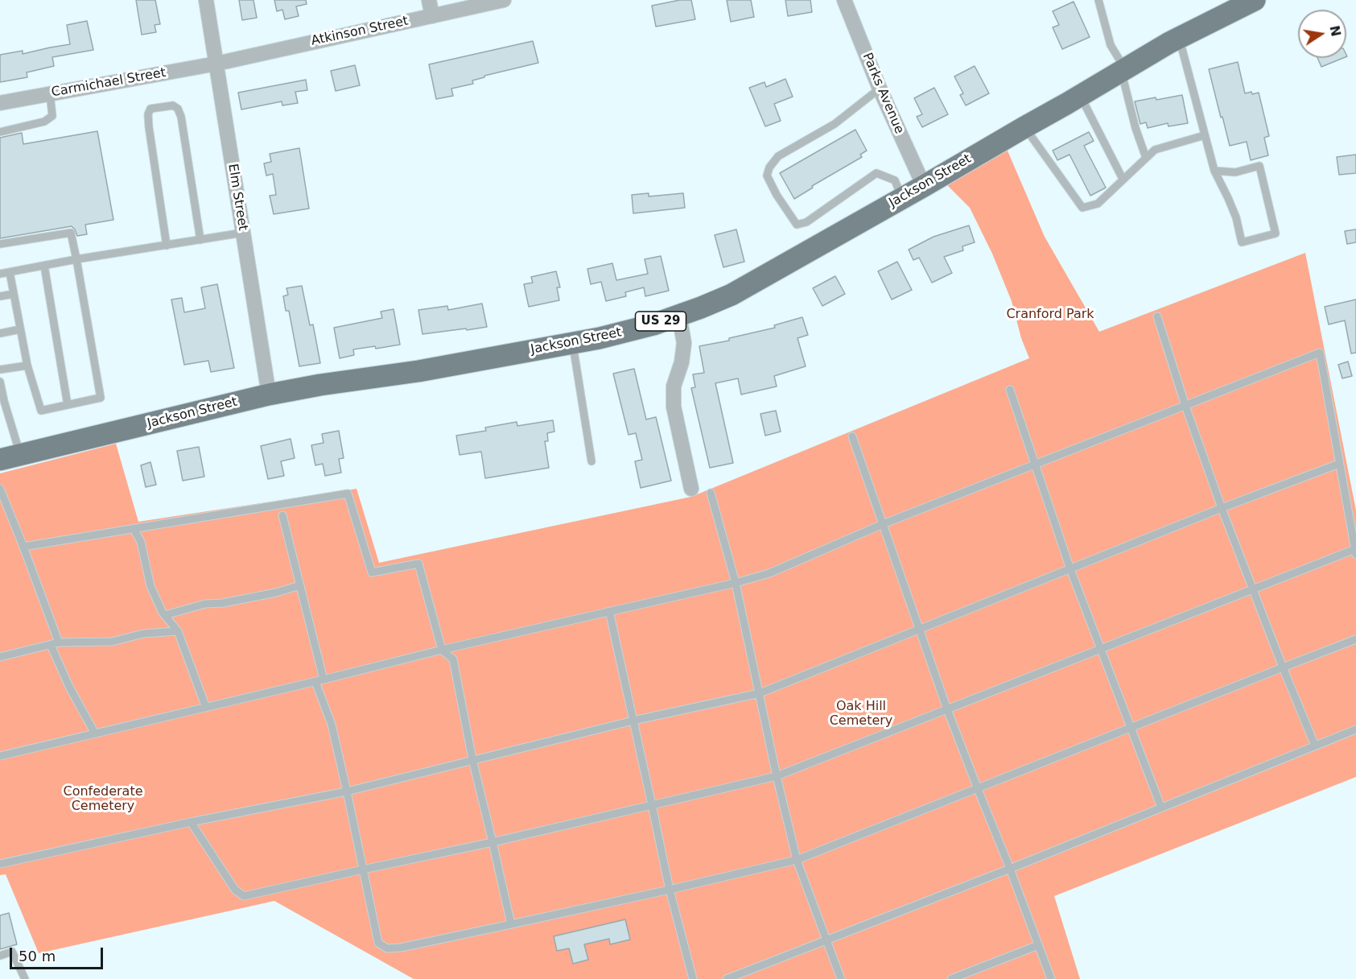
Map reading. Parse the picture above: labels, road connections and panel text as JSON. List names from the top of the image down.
{
  "streets": {
    "main road": ["Jackson Street", "US 29"],
    "street": [
      "Atkinson Street",
      "Carmichael Street",
      "Parks Avenue",
      "Elm Street"
    ]
  },
  "crossings": [
    ["Atkinson Street", "Carmichael Street"],
    ["Atkinson Street", "Elm Street"],
    ["Carmichael Street", "Elm Street"],
    ["Parks Avenue", "Jackson Street"],
    ["Jackson Street", "Elm Street"]
  ],
  "parks": ["Cranford Park", "Oak Hill Cemetery", "Confederate Cemetery"],
  "scale_bar": "50 m",
  "north": "right"
}
